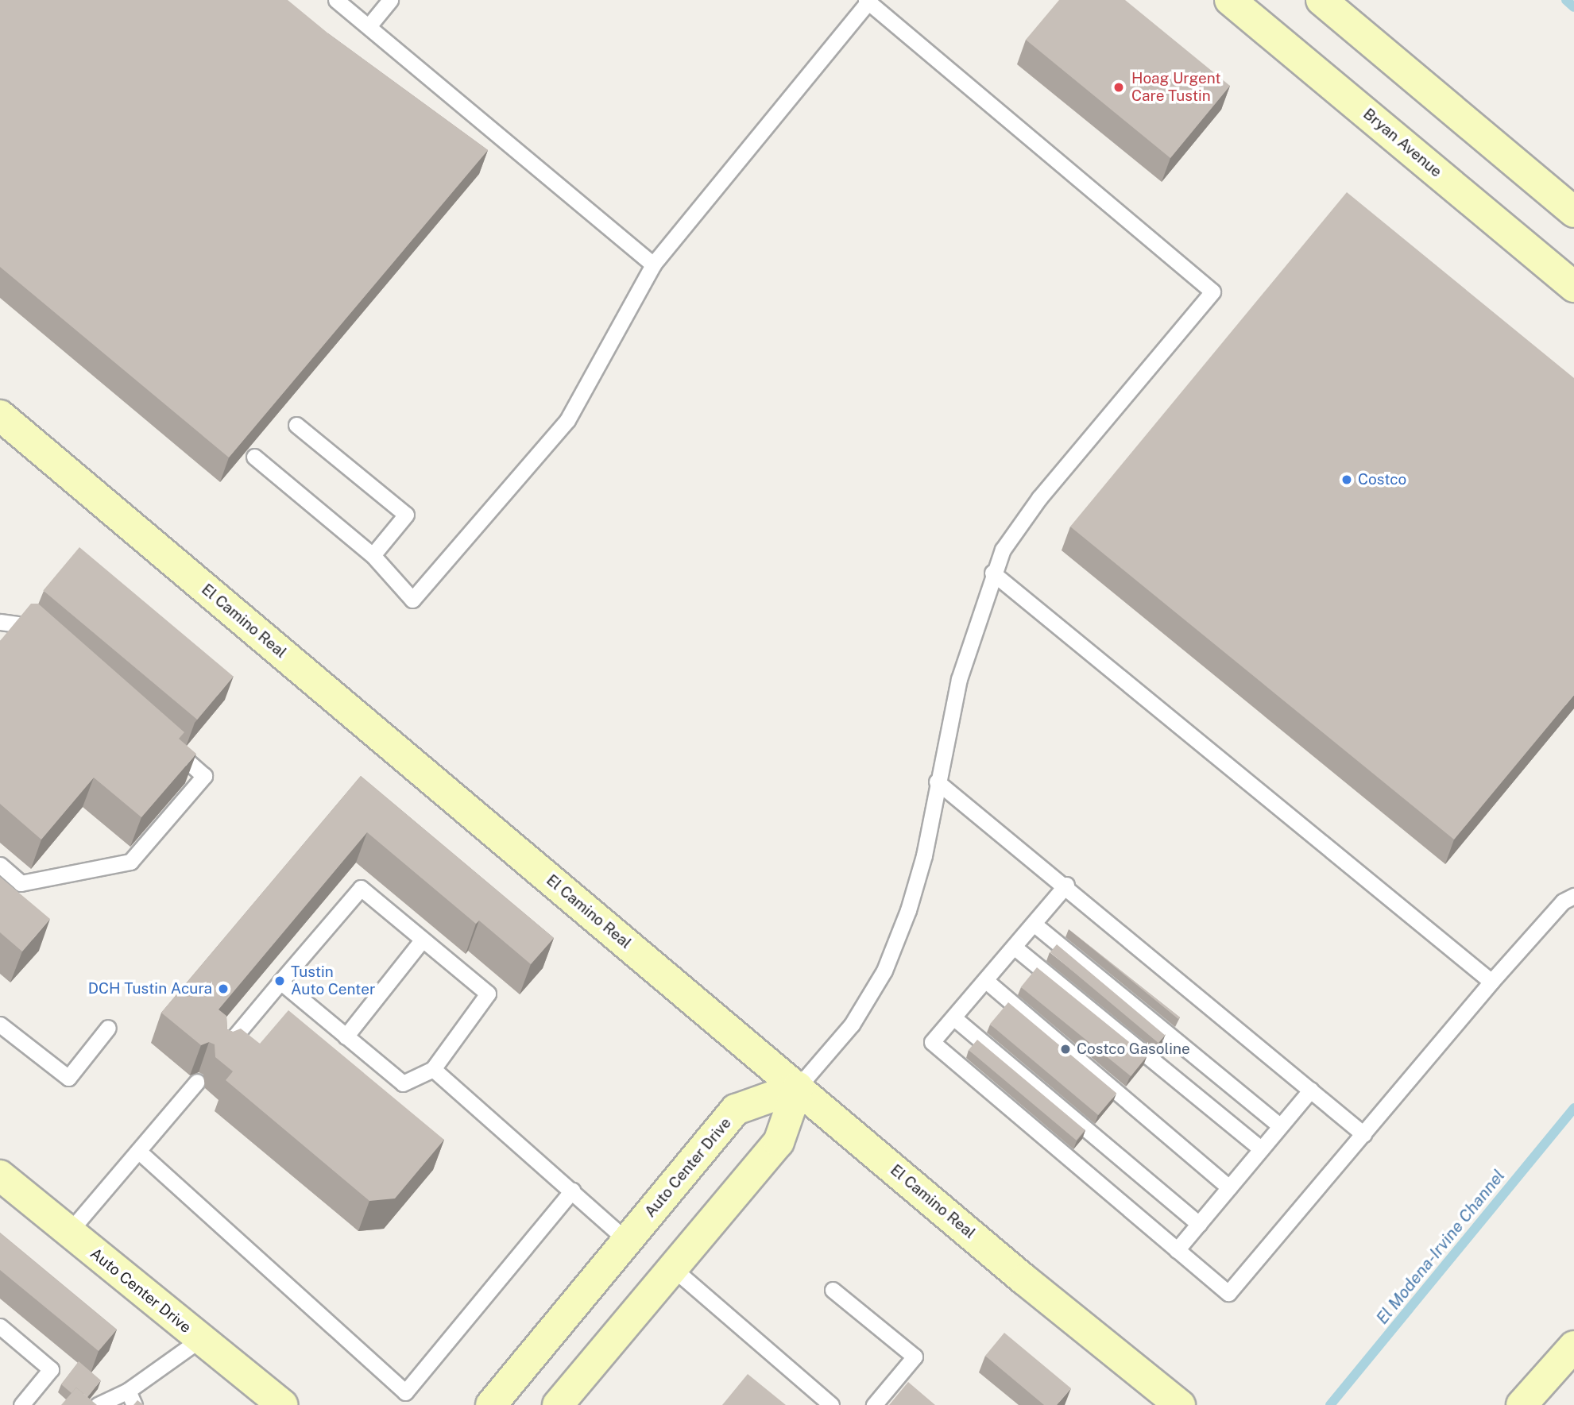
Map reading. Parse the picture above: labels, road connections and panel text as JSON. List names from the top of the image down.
{
  "streets": {
    "main road": ["Bryan Avenue", "El Camino Real", "Auto Center Drive"]
  },
  "crossings": [
    ["El Camino Real", "Auto Center Drive"]
  ],
  "water": ["El Modena-Irvine Channel"],
  "places": [
    "Hoag Urgent Care Tustin",
    "Costco",
    "Tustin Auto Center",
    "DCH Tustin Acura",
    "Costco Gasoline"
  ]
}
